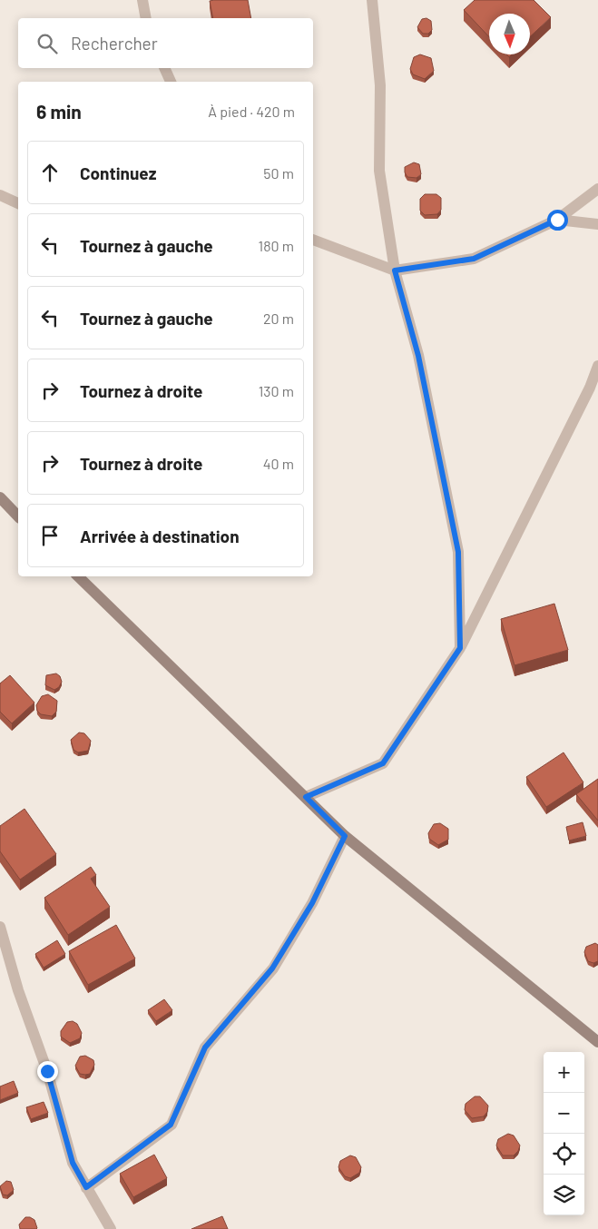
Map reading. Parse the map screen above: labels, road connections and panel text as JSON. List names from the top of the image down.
{
  "north": "bottom",
  "page": {
    "search": "Rechercher",
    "heading": ["6 min", "À pied · 420 m"],
    "list": [
      ["Continuez", "50 m"],
      ["Tournez à gauche", "180 m"],
      ["Tournez à gauche", "20 m"],
      ["Tournez à droite", "130 m"],
      ["Tournez à droite", "40 m"],
      "Arrivée à destination"
    ],
    "map_buttons": ["+", "−"]
  }
}
